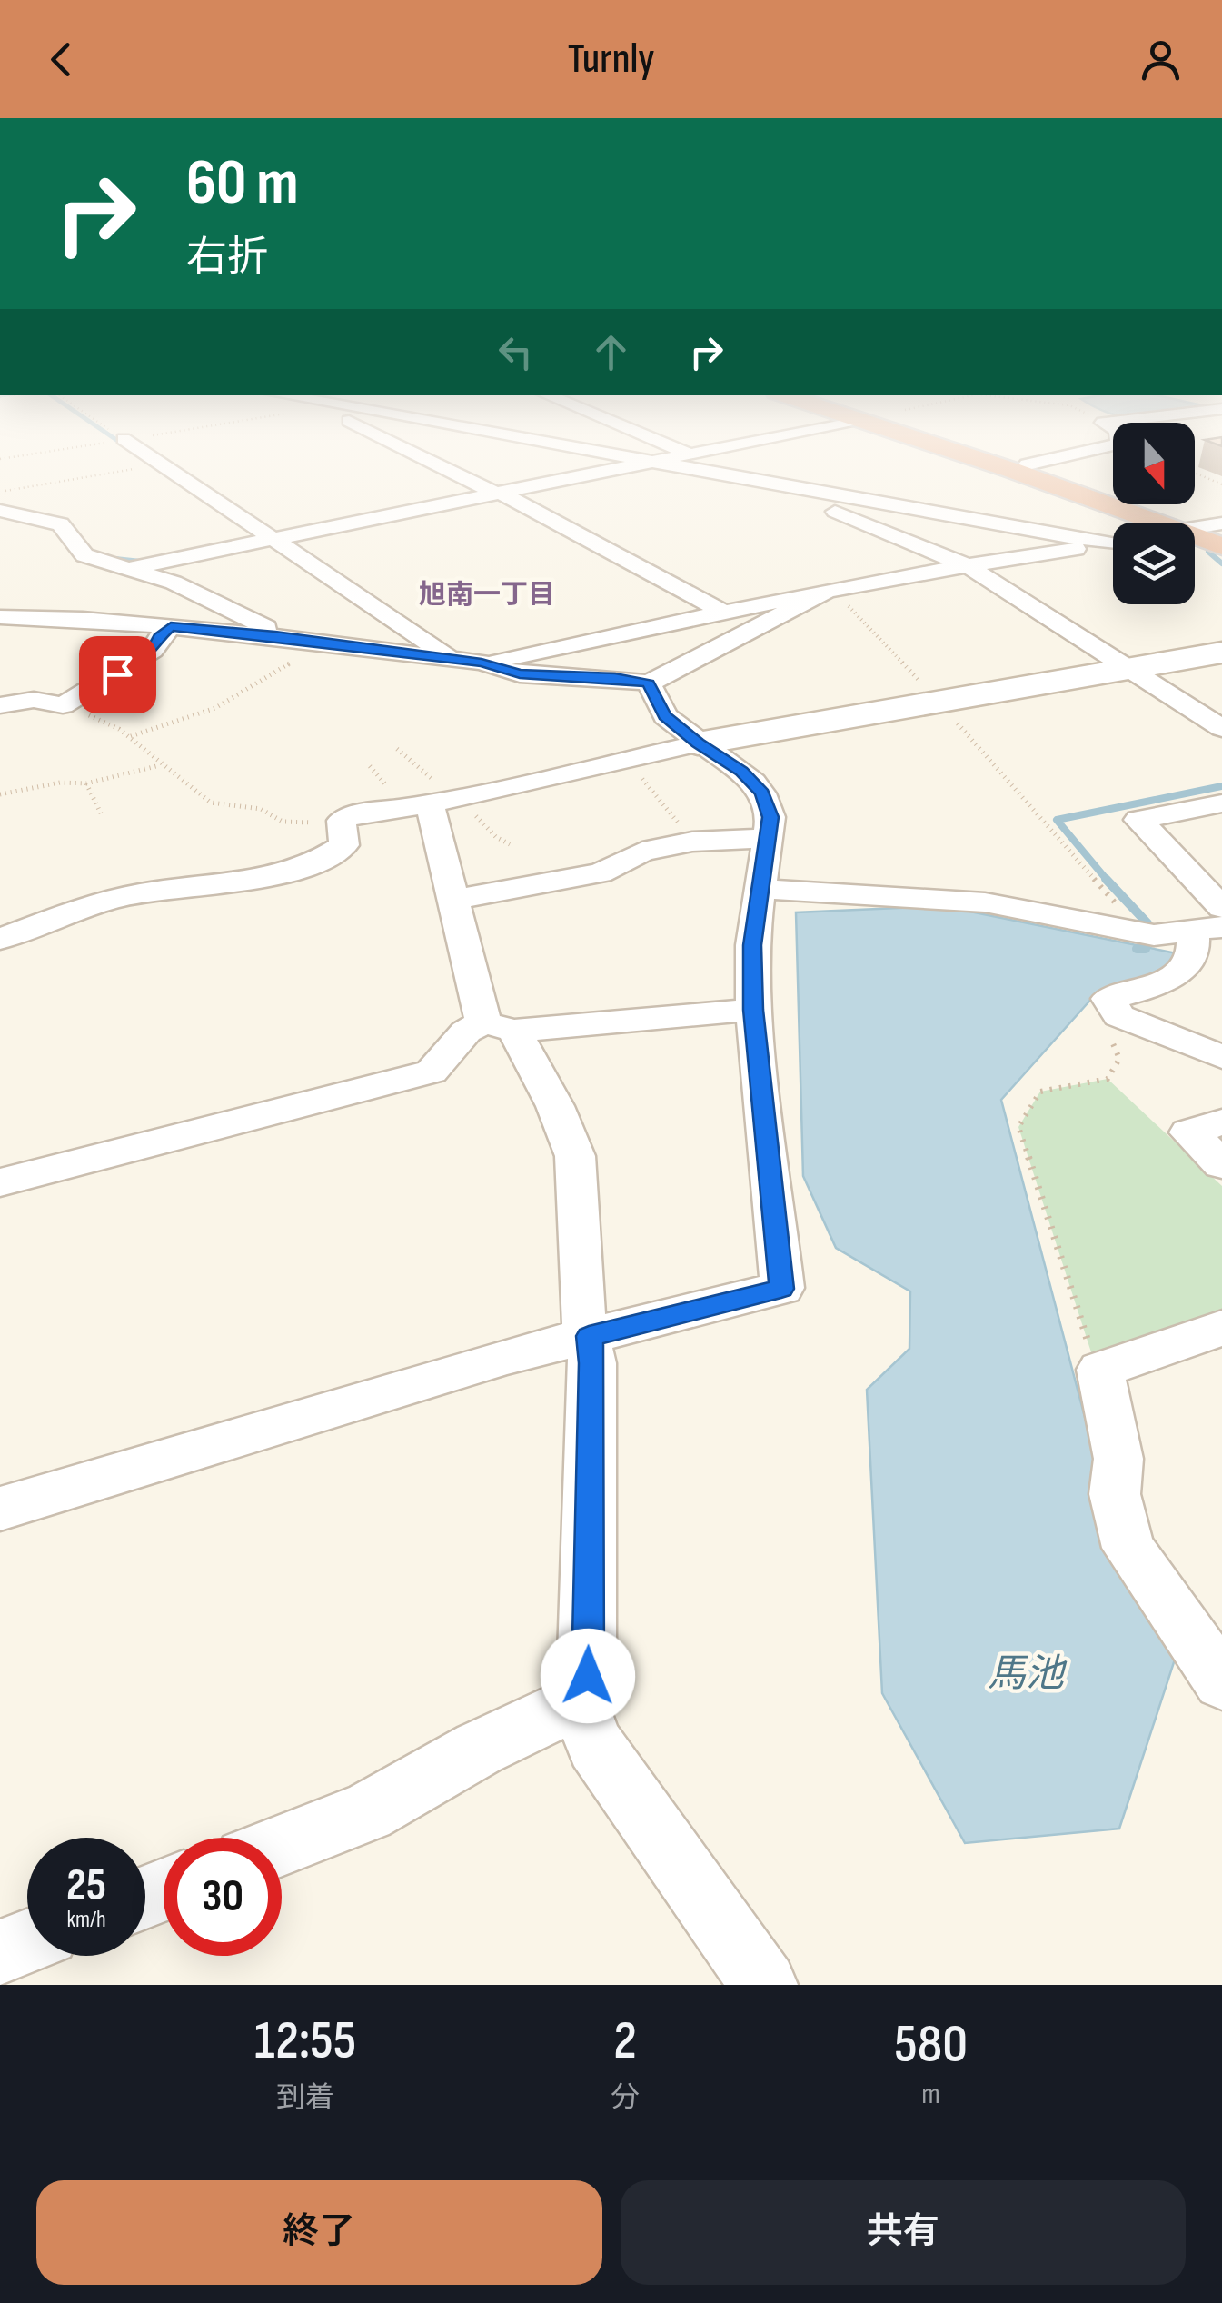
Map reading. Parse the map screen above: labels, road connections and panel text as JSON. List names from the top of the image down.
{
  "districts": ["旭南一丁目"],
  "water": ["馬池"],
  "north": "bottom",
  "page": {
    "header": "Turnly",
    "turn": ["60 m", "右折"],
    "speed": "25 km/h",
    "limit": "30",
    "eta": [
      "12:55",
      "到着",
      "2",
      "分",
      "580",
      "m"
    ],
    "buttons": ["終了", "共有"]
  }
}
